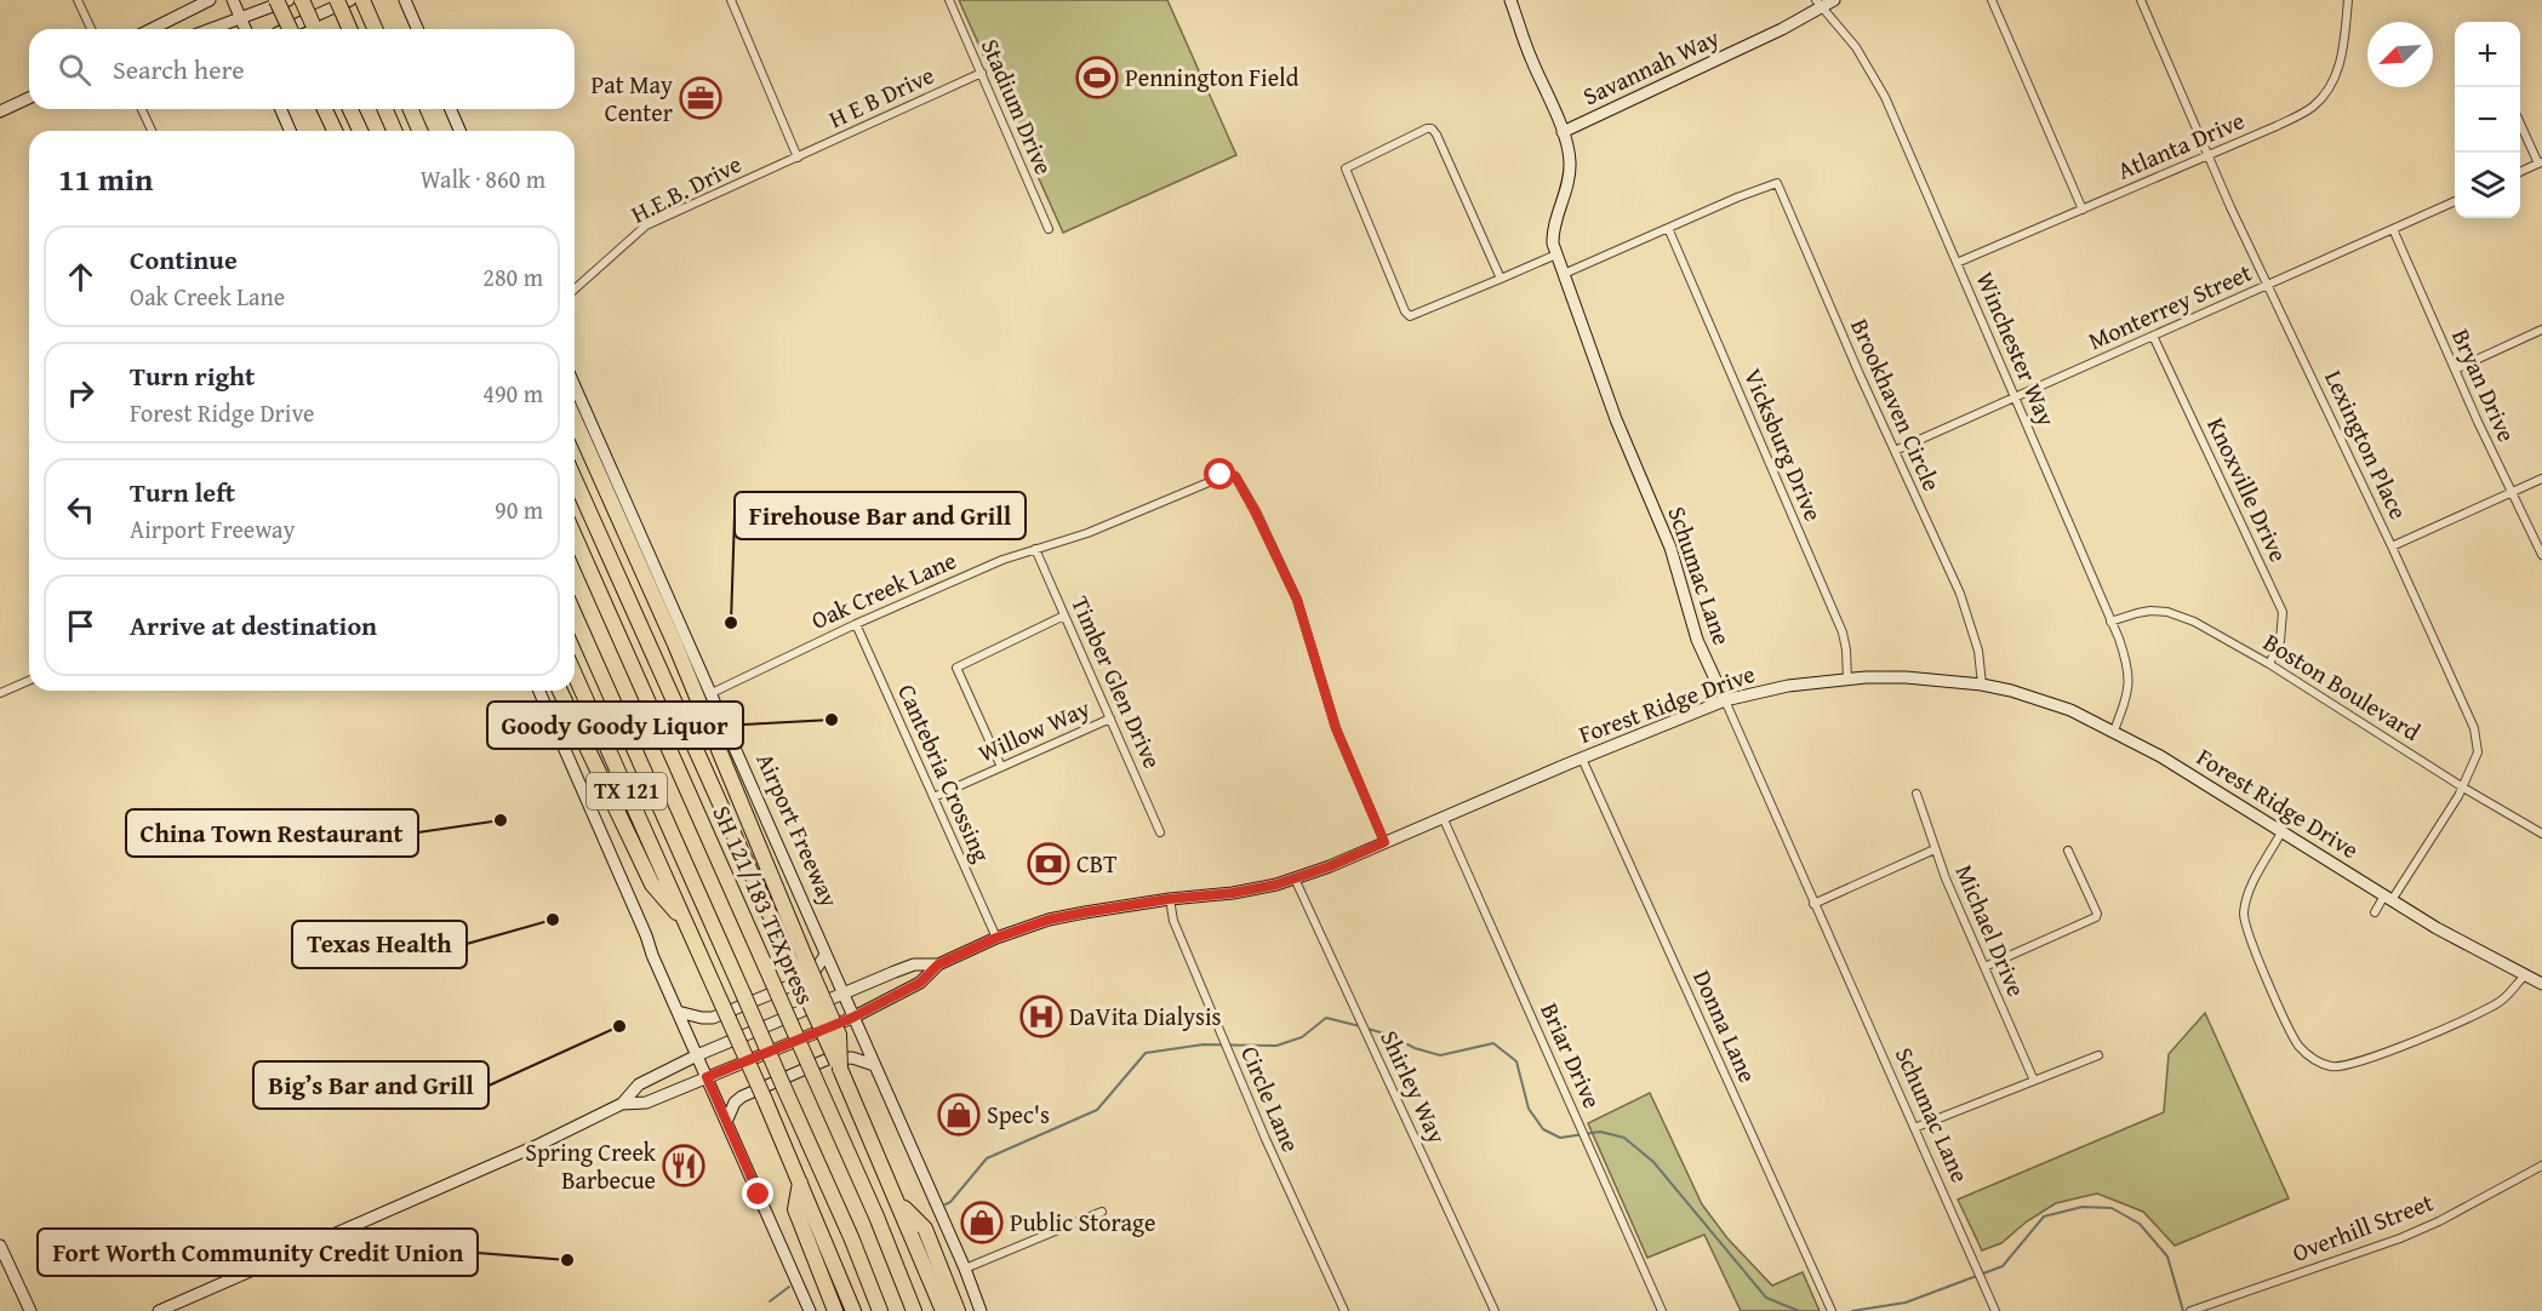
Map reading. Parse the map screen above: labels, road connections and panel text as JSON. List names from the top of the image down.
{
  "streets": {
    "highway": ["TX 121", "SH 121/183 TEXpress"],
    "main road": [
      "Savannah Way",
      "Schumac Lane",
      "Forest Ridge Drive",
      "Airport Freeway"
    ],
    "street": [
      "H E B Drive",
      "Stadium Drive",
      "Atlanta Drive",
      "H.E.B. Drive",
      "Monterrey Street",
      "Winchester Way",
      "Bryan Drive",
      "Brookhaven Circle",
      "Vicksburg Drive",
      "Lexington Place",
      "Knoxville Drive",
      "Oak Creek Lane",
      "Timber Glen Drive",
      "Boston Boulevard",
      "Willow Way",
      "Cantebria Crossing",
      "Michael Drive",
      "Donna Lane",
      "Briar Drive",
      "Shirley Way",
      "Circle Lane",
      "Overhill Street"
    ]
  },
  "crossings": [
    ["Savannah Way", "Winchester Way"],
    ["Savannah Way", "Schumac Lane"],
    ["H E B Drive", "Stadium Drive"],
    ["H E B Drive", "H.E.B. Drive"],
    ["Atlanta Drive", "Winchester Way"],
    ["Atlanta Drive", "Lexington Place"],
    ["Monterrey Street", "Winchester Way"],
    ["Monterrey Street", "Bryan Drive"],
    ["Monterrey Street", "Brookhaven Circle"],
    ["Monterrey Street", "Lexington Place"],
    ["Monterrey Street", "Knoxville Drive"],
    ["Winchester Way", "Boston Boulevard"],
    ["Winchester Way", "Forest Ridge Drive"],
    ["Brookhaven Circle", "Vicksburg Drive"],
    ["Brookhaven Circle", "Forest Ridge Drive"],
    ["Vicksburg Drive", "Forest Ridge Drive"],
    ["Lexington Place", "Boston Boulevard"],
    ["Lexington Place", "Forest Ridge Drive"],
    ["Knoxville Drive", "Boston Boulevard"],
    ["Schumac Lane", "Forest Ridge Drive"],
    ["Oak Creek Lane", "Timber Glen Drive"],
    ["Oak Creek Lane", "Forest Ridge Drive"],
    ["Oak Creek Lane", "Cantebria Crossing"],
    ["Oak Creek Lane", "Airport Freeway"],
    ["Timber Glen Drive", "Willow Way"],
    ["Forest Ridge Drive", "Cantebria Crossing"],
    ["Forest Ridge Drive", "Airport Freeway"],
    ["Forest Ridge Drive", "Donna Lane"],
    ["Forest Ridge Drive", "Briar Drive"],
    ["Forest Ridge Drive", "Shirley Way"],
    ["Forest Ridge Drive", "Circle Lane"],
    ["Willow Way", "Cantebria Crossing"]
  ],
  "places": {
    "sports": ["Pennington Field"],
    "office": ["Pat May Center"],
    "other": [
      "Firehouse Bar and Grill",
      "Goody Goody Liquor",
      "China Town Restaurant",
      "Texas Health",
      "Big’s Bar and Grill",
      "Fort Worth Community Credit Union"
    ],
    "bank": ["CBT"],
    "hospital": ["DaVita Dialysis"],
    "shop": ["Spec's", "Public Storage"],
    "restaurant": ["Spring Creek Barbecue"]
  },
  "north": "bottom left",
  "page": {
    "map_buttons": ["+", "−"],
    "search": "Search here",
    "heading": ["11 min", "Walk · 860 m"],
    "list": [
      ["Continue", "Oak Creek Lane", "280 m"],
      ["Turn right", "Forest Ridge Drive", "490 m"],
      ["Turn left", "Airport Freeway", "90 m"],
      "Arrive at destination"
    ]
  }
}
